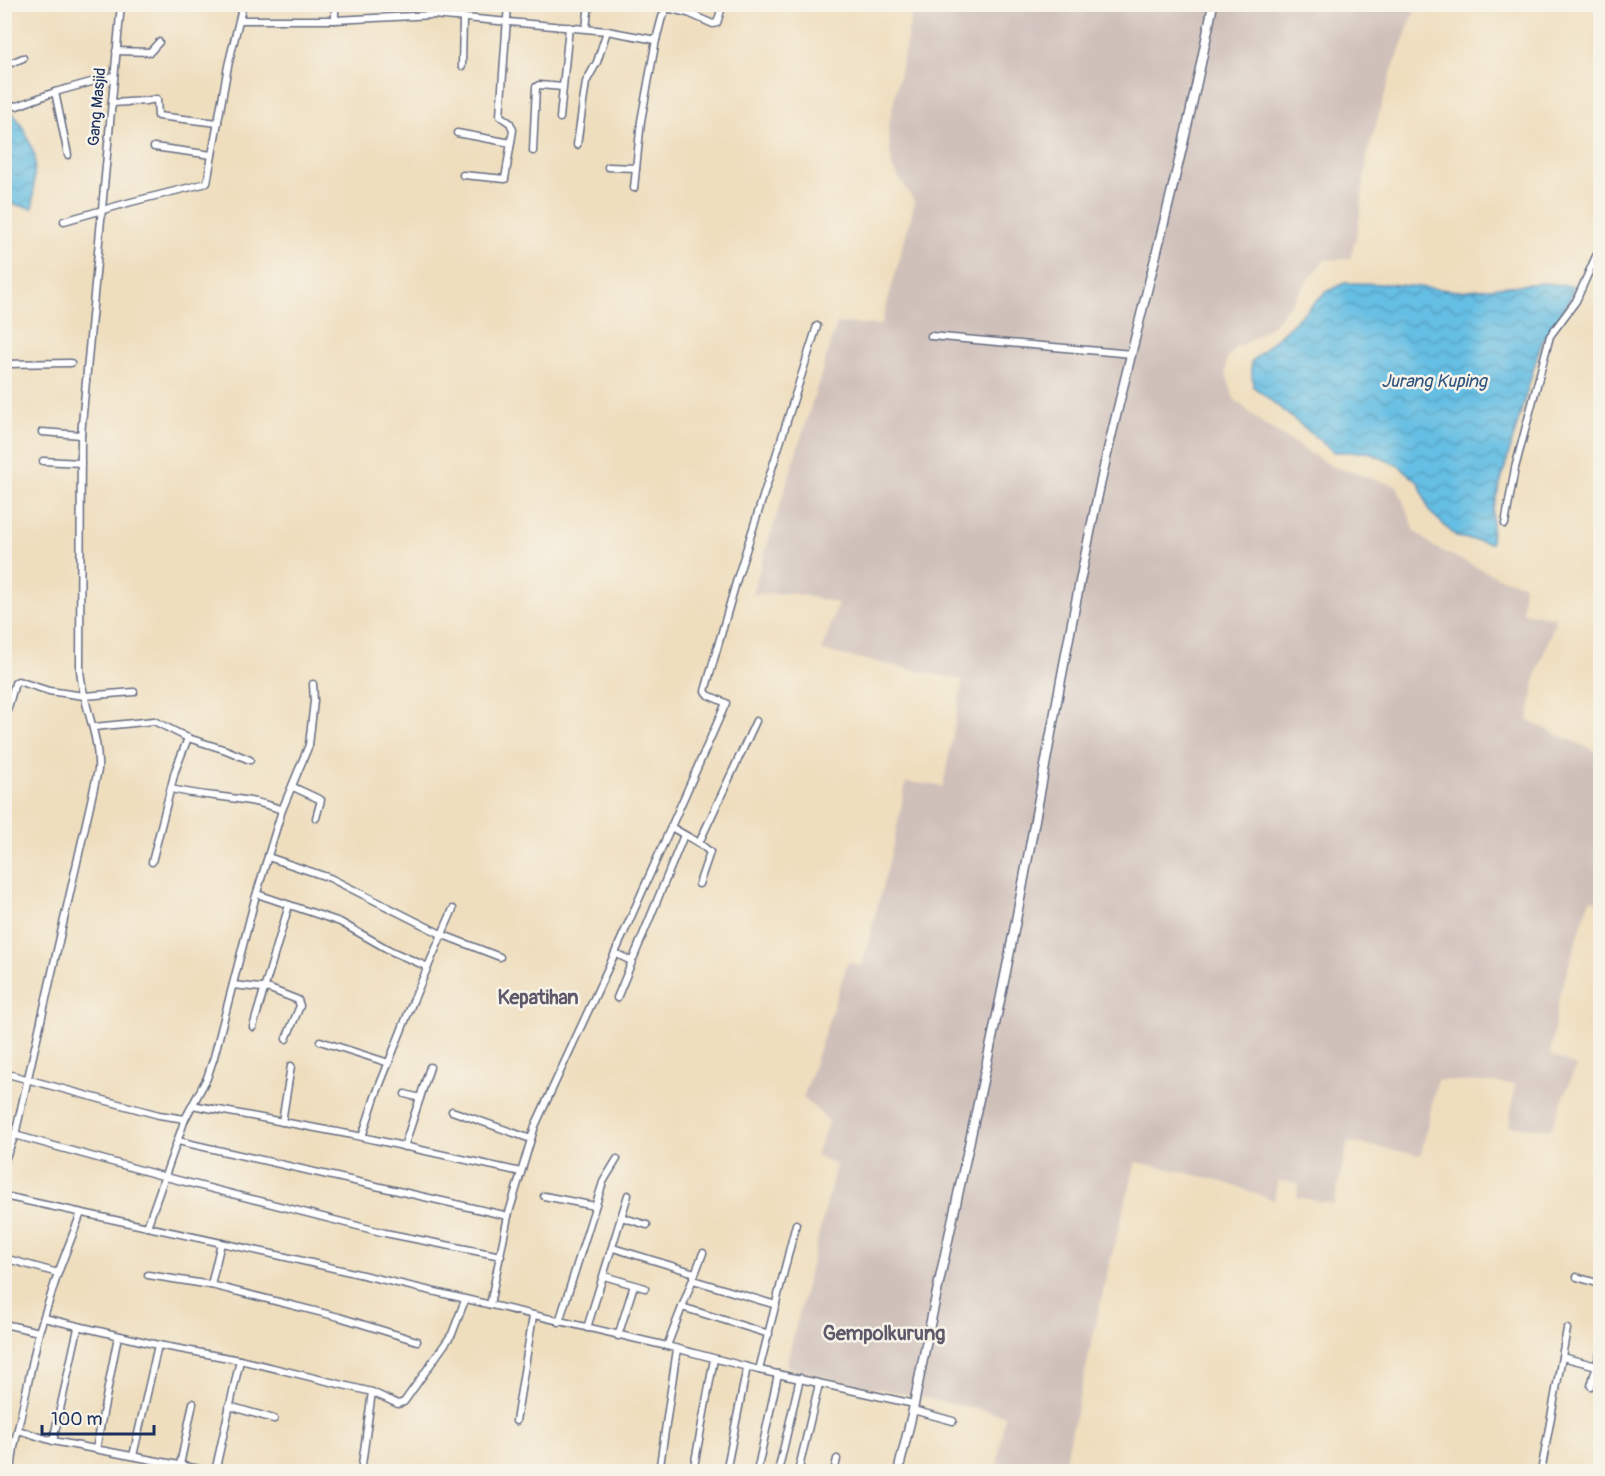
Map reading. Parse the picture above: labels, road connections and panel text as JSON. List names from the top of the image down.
{
  "streets": {
    "street": ["Gang Masjid"]
  },
  "districts": ["Kepatihan", "Gempolkurung"],
  "water": ["Jurang Kuping"],
  "scale_bar": "100 m"
}
